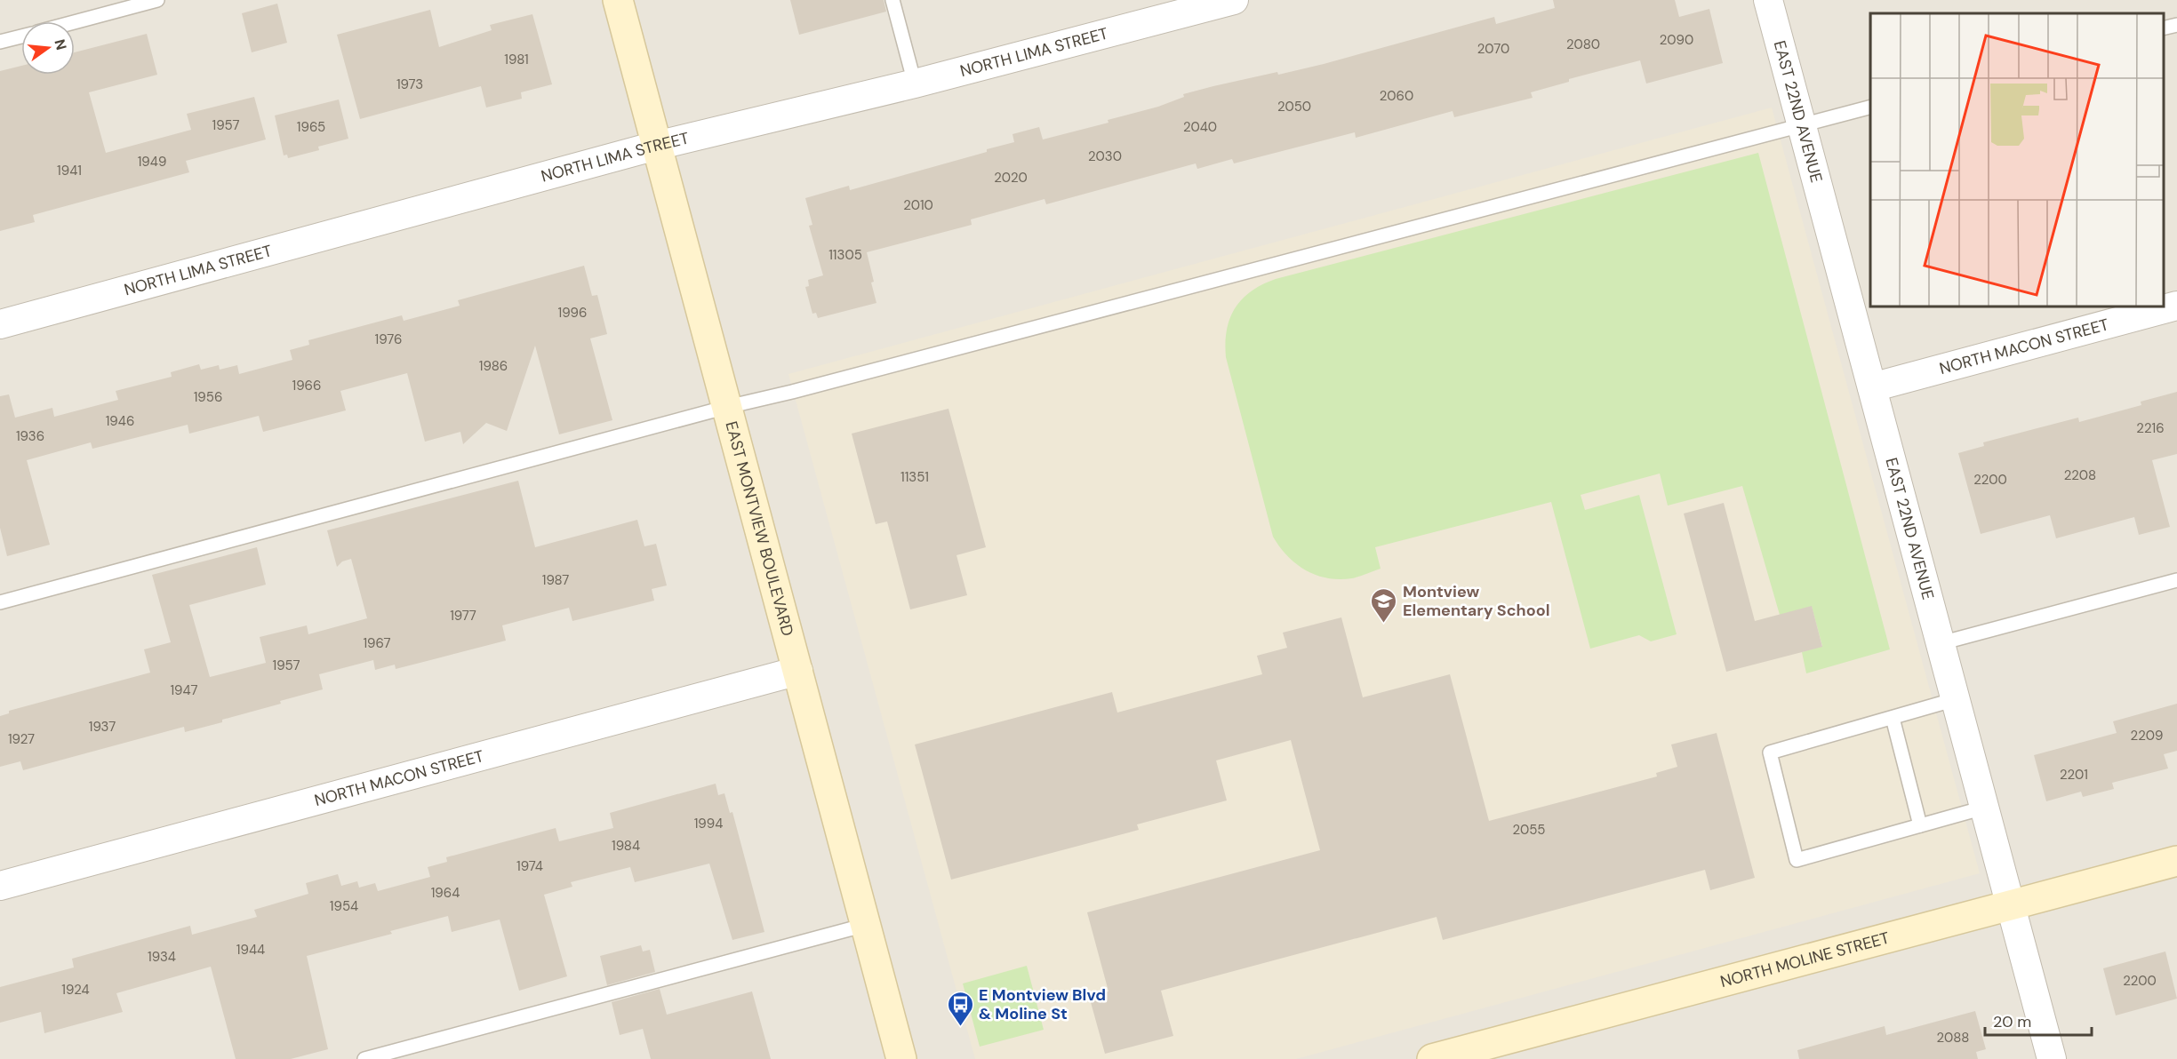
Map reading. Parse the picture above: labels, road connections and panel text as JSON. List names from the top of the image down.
{
  "streets": {
    "main road": ["EAST MONTVIEW BOULEVARD", "NORTH MOLINE STREET"],
    "street": ["NORTH LIMA STREET", "EAST 22ND AVENUE", "NORTH MACON STREET"]
  },
  "crossings": [
    ["NORTH LIMA STREET", "EAST MONTVIEW BOULEVARD"],
    ["EAST 22ND AVENUE", "NORTH MACON STREET"],
    ["EAST 22ND AVENUE", "NORTH MOLINE STREET"],
    ["NORTH MACON STREET", "EAST MONTVIEW BOULEVARD"]
  ],
  "places": {
    "school or university": ["Montview Elementary School"],
    "bus stop": ["E Montview Blvd & Moline St"]
  },
  "house_numbers": [
    "2090",
    "2080",
    "2070",
    "1981",
    "1973",
    "2060",
    "2050",
    "1957",
    "1965",
    "2040",
    "2030",
    "1949",
    "1941",
    "2020",
    "2010",
    "11305",
    "1996",
    "1976",
    "1986",
    "1966",
    "1956",
    "1946",
    "2216",
    "1936",
    "2208",
    "11351",
    "2200",
    "1987",
    "1977",
    "1967",
    "1957",
    "1947",
    "1937",
    "2209",
    "1927",
    "2201",
    "1994",
    "2055",
    "1984",
    "1974",
    "1964",
    "1954",
    "1944",
    "1934",
    "2200",
    "1924",
    "2088"
  ],
  "scale_bar": "20 m",
  "north": "right"
}
